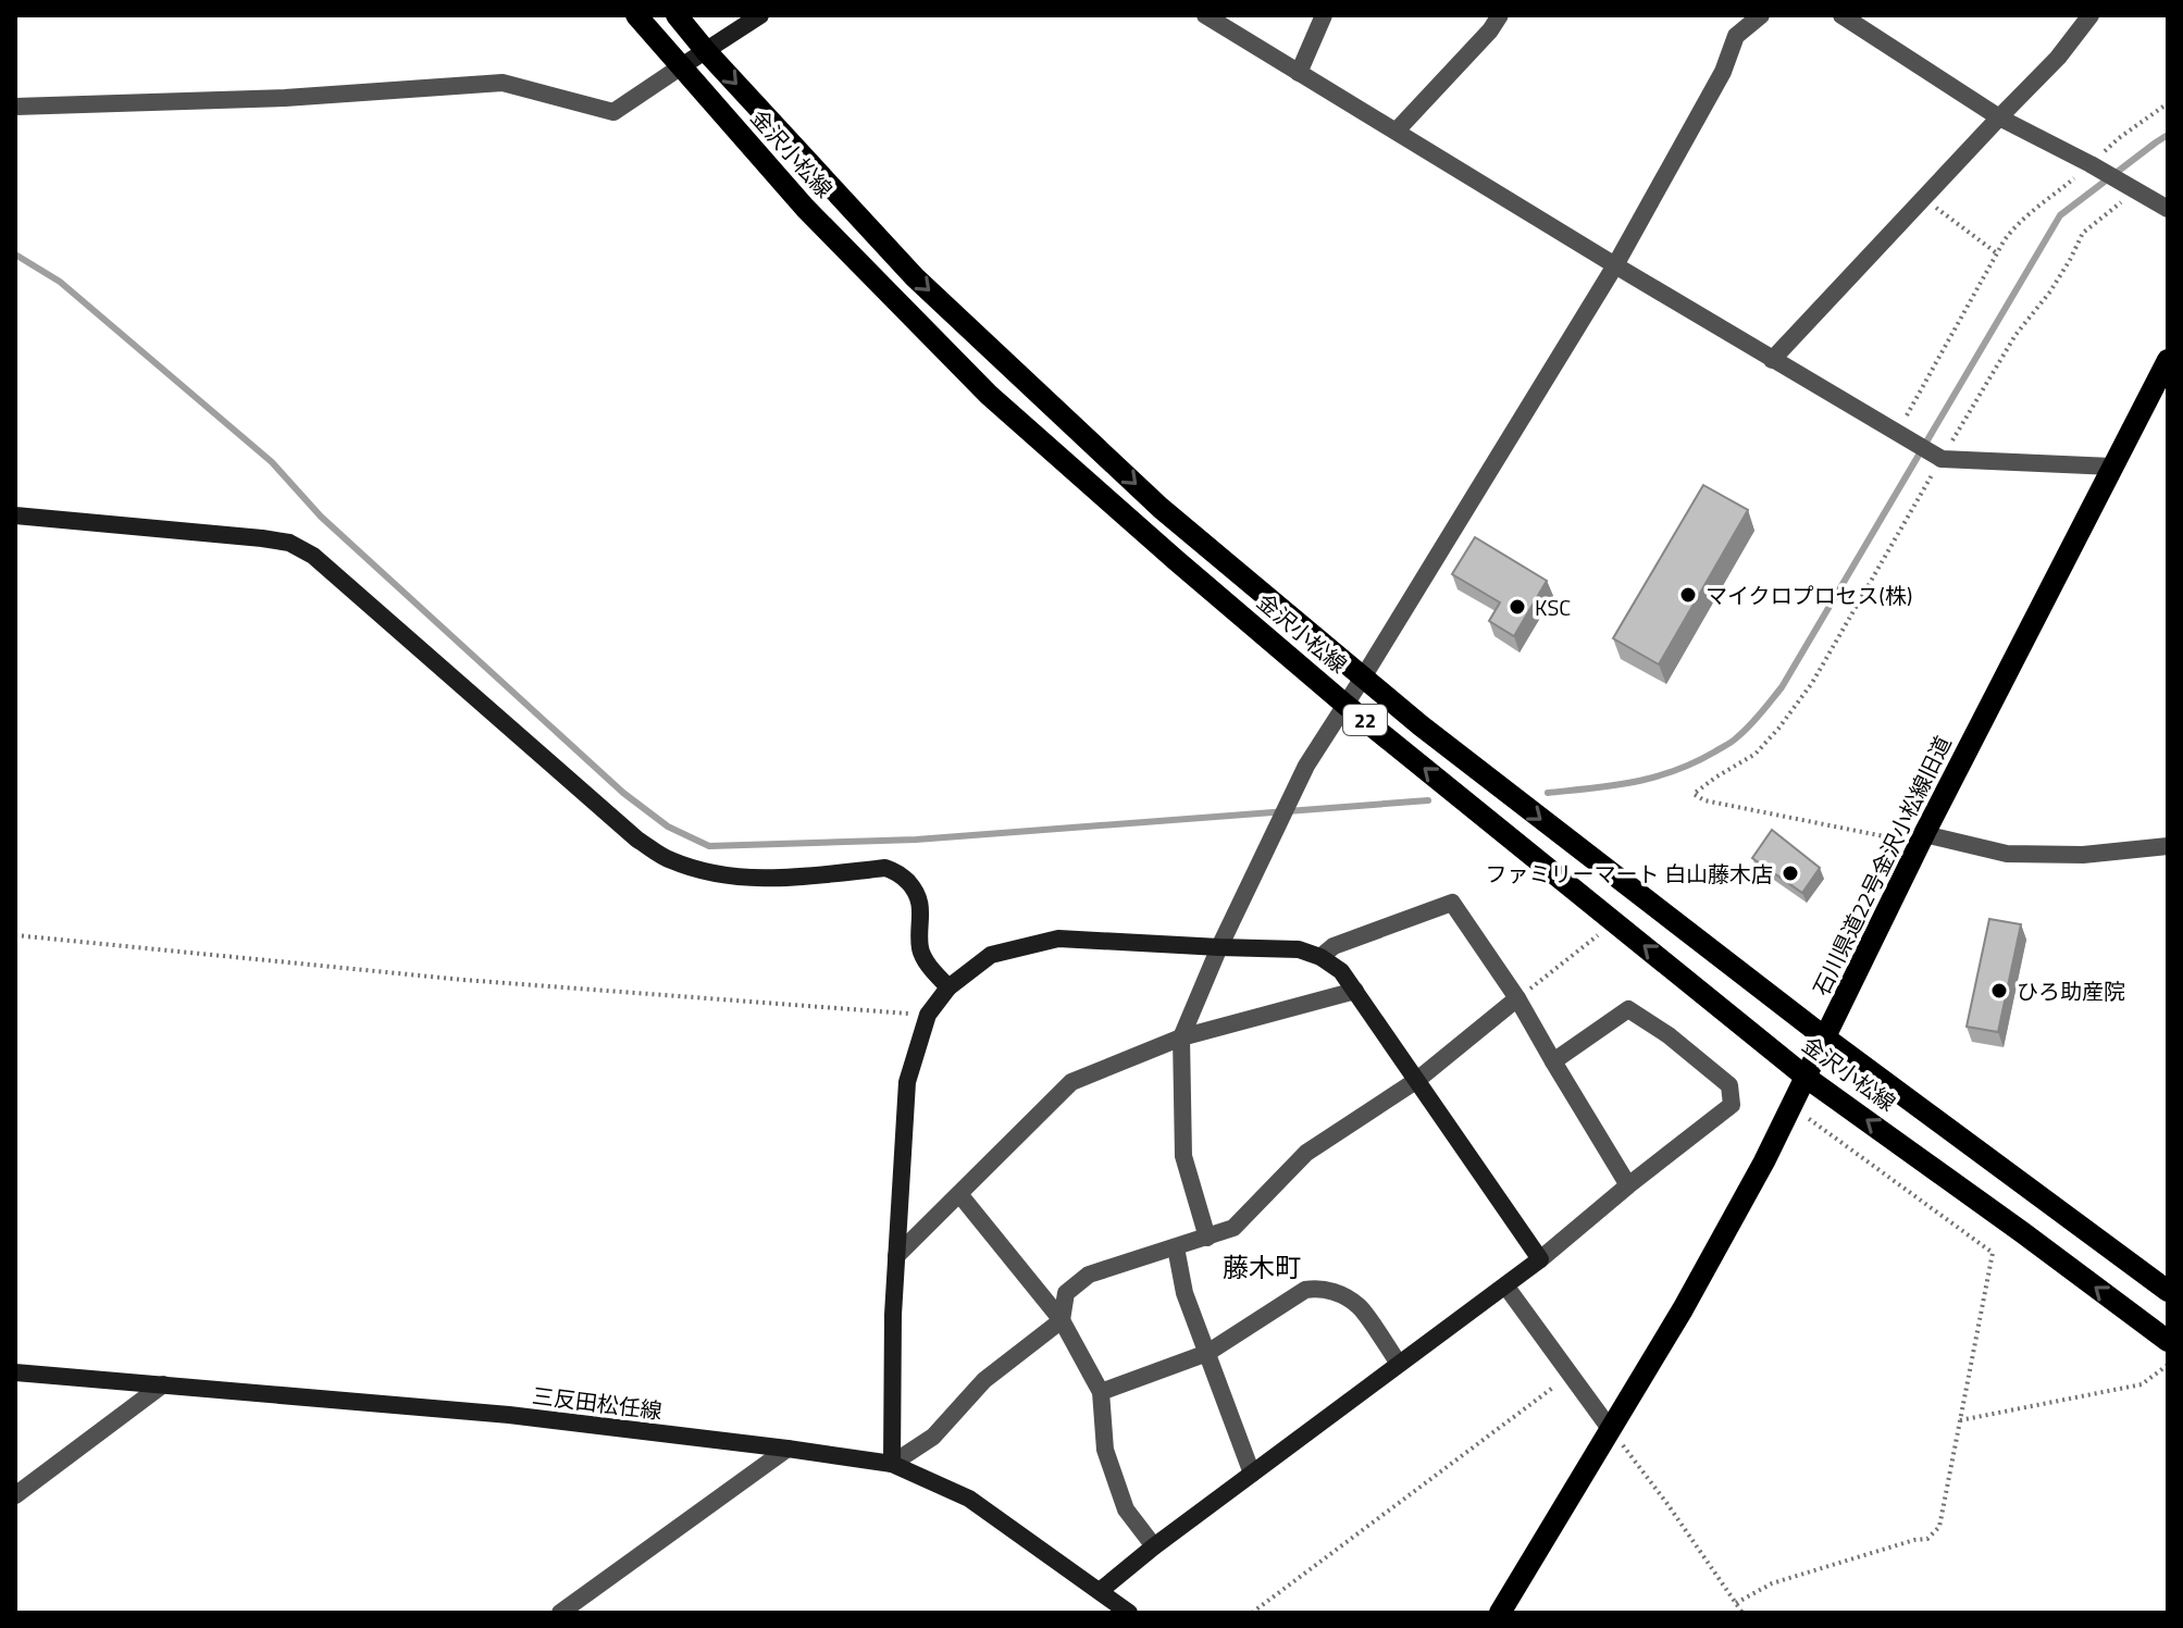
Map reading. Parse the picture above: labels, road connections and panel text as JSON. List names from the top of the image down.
{
  "streets": {
    "main road": ["金沢小松線", "22", "石川県道22号金沢小松線旧道"],
    "street": ["三反田松任線"]
  },
  "crossings": [
    ["金沢小松線", "石川県道22号金沢小松線旧道"]
  ],
  "districts": ["藤木町"],
  "places": [
    "マイクロプロセス(株)",
    "KSC",
    "ファミリーマート 白山藤木店",
    "ひろ助産院"
  ]
}
